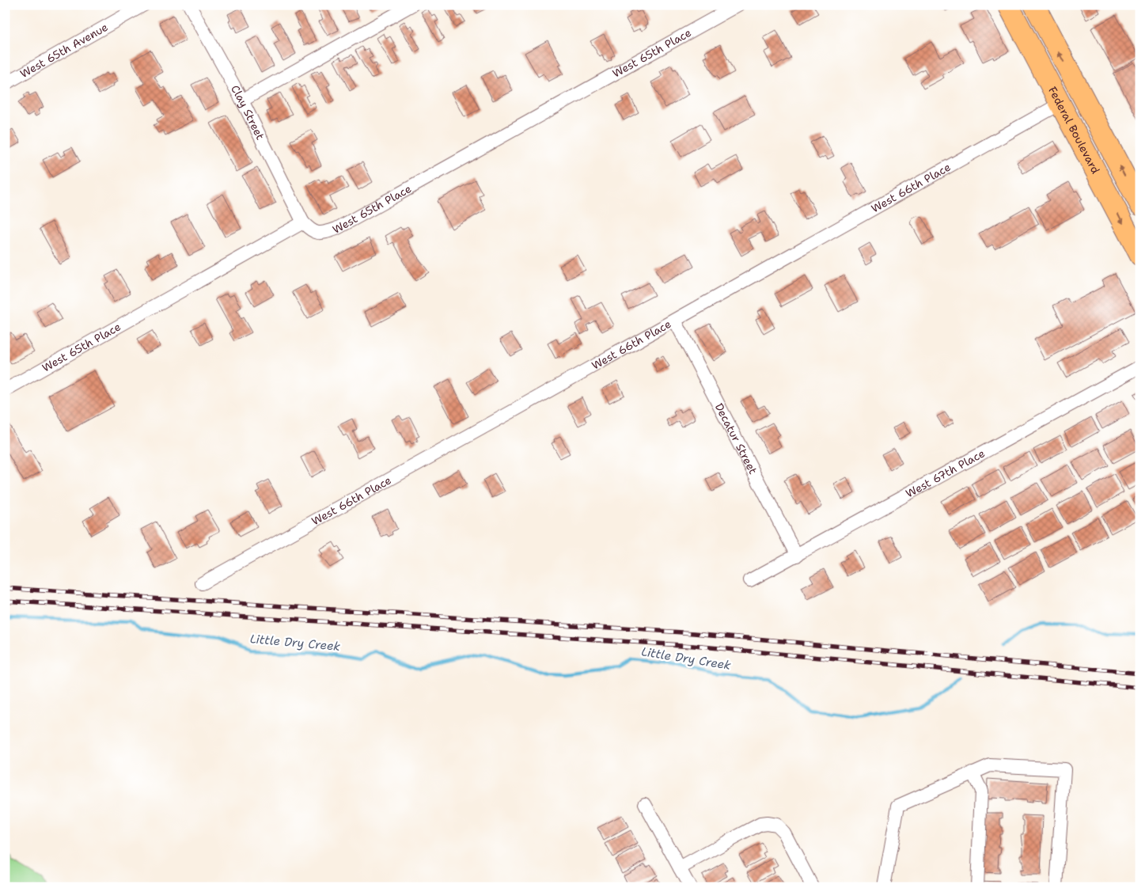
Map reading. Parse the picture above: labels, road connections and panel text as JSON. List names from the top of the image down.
{
  "streets": {
    "main road": ["Federal Boulevard"],
    "street": [
      "West 65th Avenue",
      "West 65th Place",
      "Clay Street",
      "West 66th Place",
      "Decatur Street",
      "West 67th Place"
    ]
  },
  "crossings": [
    ["West 65th Place", "Clay Street"],
    ["Federal Boulevard", "West 66th Place"],
    ["West 66th Place", "Decatur Street"],
    ["Decatur Street", "West 67th Place"]
  ],
  "water": ["Little Dry Creek"]
}
